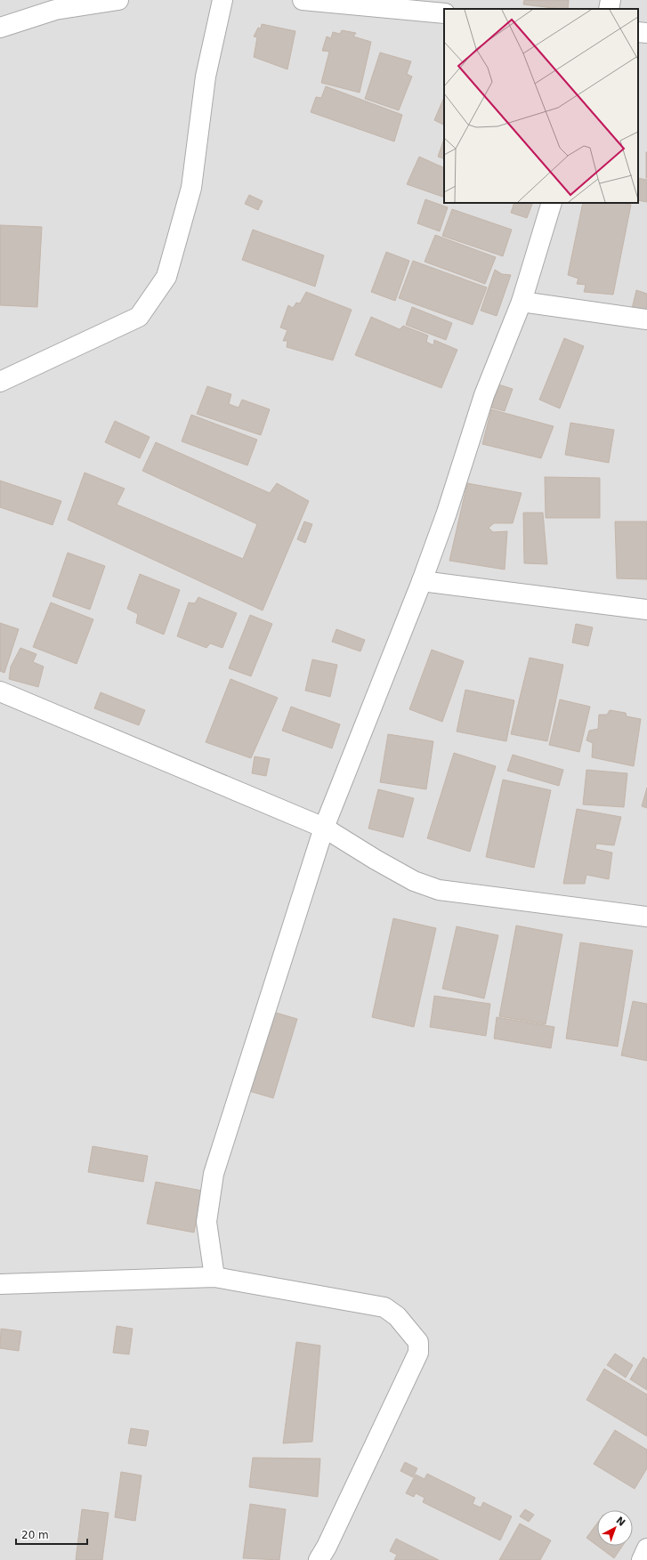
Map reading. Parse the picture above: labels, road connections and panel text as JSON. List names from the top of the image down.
{
  "scale_bar": "20 m",
  "north": "top right"
}
